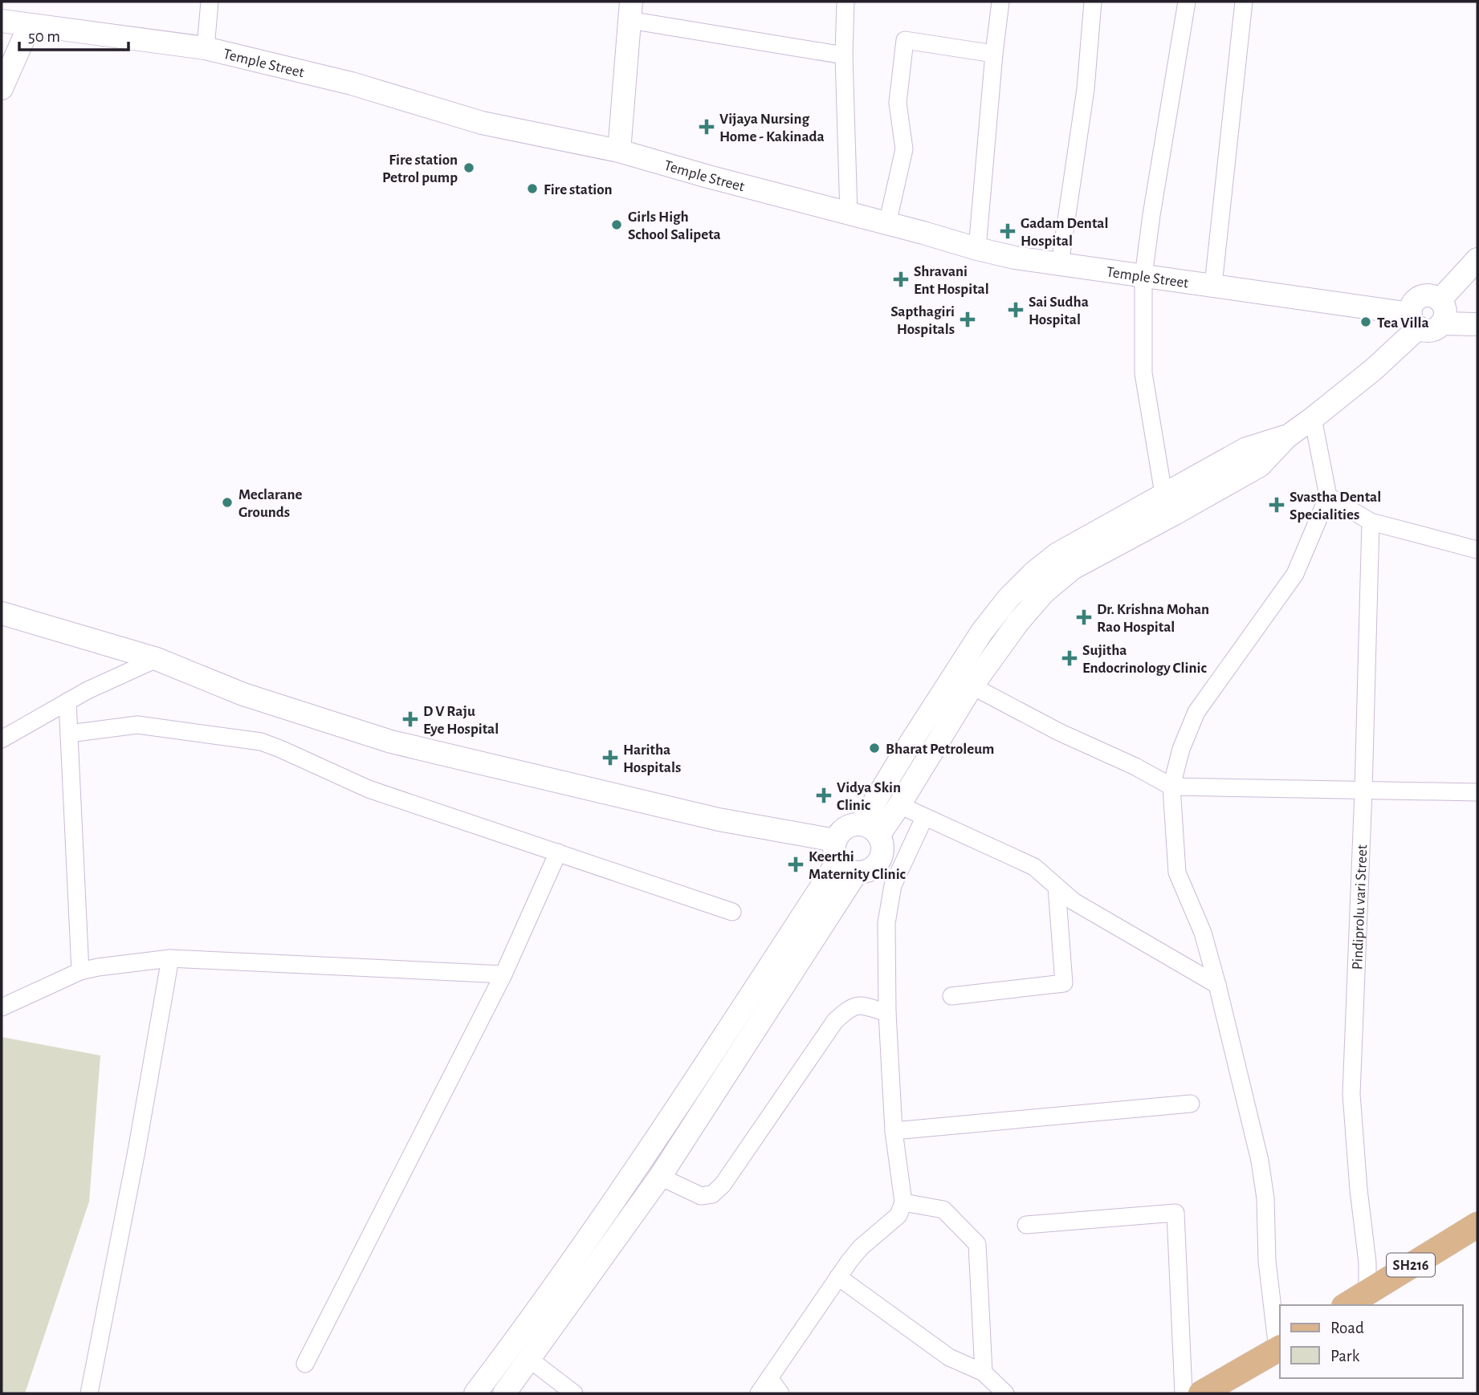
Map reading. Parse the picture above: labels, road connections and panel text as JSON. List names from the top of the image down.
{
  "streets": {
    "main road": ["SH216"],
    "street": ["Temple Street", "Pindiprolu vari Street"]
  },
  "crossings": [
    ["Pindiprolu vari Street", "SH216"]
  ],
  "places": {
    "health": [
      "Vijaya Nursing Home - Kakinada",
      "Gadam Dental Hospital",
      "Shravani Ent Hospital",
      "Sai Sudha Hospital",
      "Sapthagiri Hospitals",
      "Svastha Dental Specialities",
      "Dr. Krishna Mohan Rao Hospital",
      "Sujitha Endocrinology Clinic",
      "D V Raju Eye Hospital",
      "Haritha Hospitals",
      "Vidya Skin Clinic",
      "Keerthi Maternity Clinic"
    ],
    "other": [
      "Fire station Petrol pump",
      "Fire station",
      "Girls High School Salipeta",
      "Tea Villa",
      "Meclarane Grounds",
      "Bharat Petroleum"
    ]
  },
  "legend": ["Road", "Park"],
  "scale_bar": "50 m"
}
